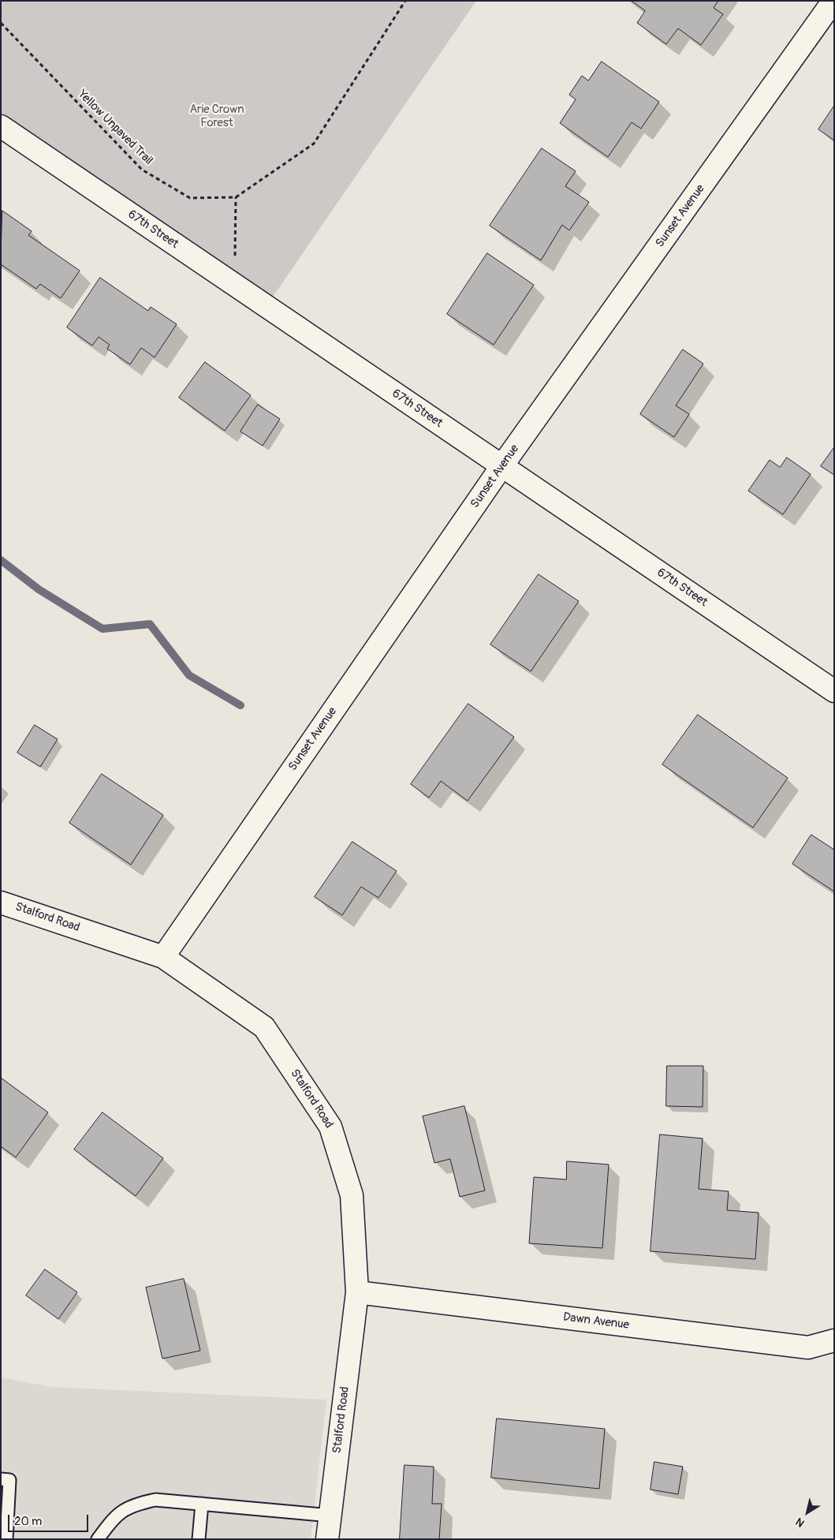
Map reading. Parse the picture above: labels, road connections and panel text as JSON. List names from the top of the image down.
{
  "streets": {
    "street": [
      "Sunset Avenue",
      "67th Street",
      "Stalford Road",
      "Dawn Avenue"
    ],
    "path": ["Yellow Unpaved Trail"]
  },
  "crossings": [
    ["Sunset Avenue", "67th Street"],
    ["Sunset Avenue", "Stalford Road"],
    ["Stalford Road", "Dawn Avenue"]
  ],
  "parks": ["Arie Crown Forest"],
  "scale_bar": "20 m",
  "north": "bottom left"
}
